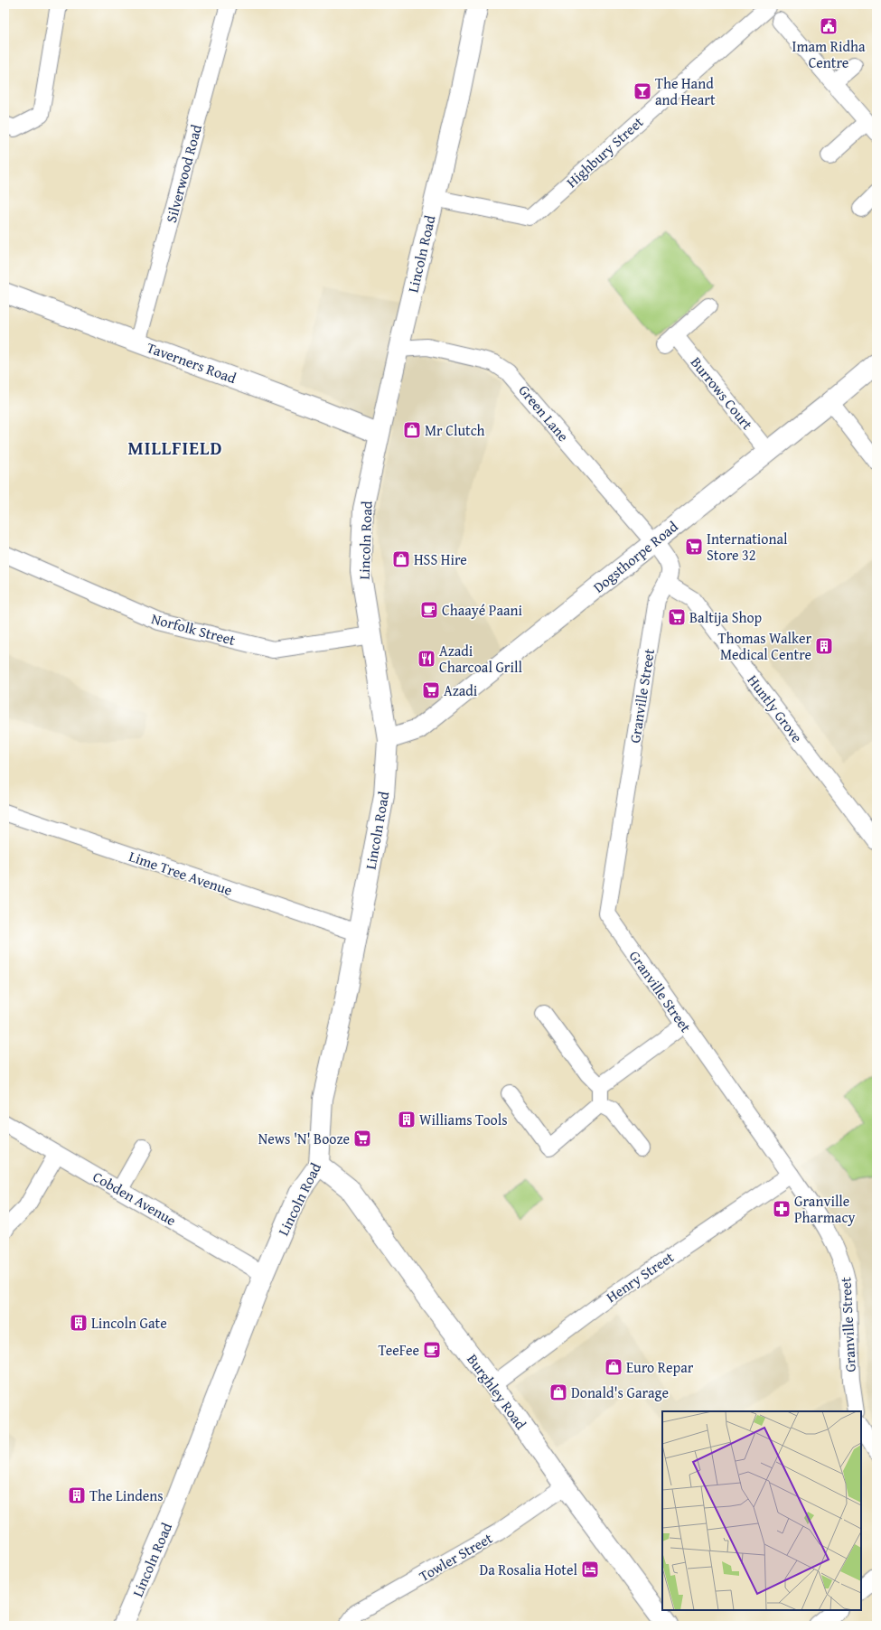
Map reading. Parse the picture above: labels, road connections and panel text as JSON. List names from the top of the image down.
{
  "streets": {
    "street": [
      "Highbury Street",
      "Silverwood Road",
      "Lincoln Road",
      "Taverners Road",
      "Burrows Court",
      "Green Lane",
      "Dogsthorpe Road",
      "Norfolk Street",
      "Granville Street",
      "Huntly Grove",
      "Lime Tree Avenue",
      "Cobden Avenue",
      "Henry Street",
      "Burghley Road",
      "Towler Street"
    ]
  },
  "crossings": [
    ["Highbury Street", "Lincoln Road"],
    ["Silverwood Road", "Taverners Road"],
    ["Lincoln Road", "Taverners Road"],
    ["Lincoln Road", "Green Lane"],
    ["Lincoln Road", "Dogsthorpe Road"],
    ["Lincoln Road", "Norfolk Street"],
    ["Lincoln Road", "Lime Tree Avenue"],
    ["Lincoln Road", "Cobden Avenue"],
    ["Lincoln Road", "Burghley Road"],
    ["Burrows Court", "Dogsthorpe Road"],
    ["Green Lane", "Dogsthorpe Road"],
    ["Green Lane", "Granville Street"],
    ["Dogsthorpe Road", "Granville Street"],
    ["Granville Street", "Huntly Grove"],
    ["Granville Street", "Henry Street"],
    ["Henry Street", "Burghley Road"],
    ["Burghley Road", "Towler Street"]
  ],
  "districts": ["MILLFIELD"],
  "places": {
    "public building": ["Imam Ridha Centre"],
    "bar": ["The Hand and Heart"],
    "shop": [
      "Mr Clutch",
      "HSS Hire",
      "Euro Repar",
      "Donald's Garage"
    ],
    "supermarket": [
      "International Store 32",
      "Baltija Shop",
      "Azadi",
      "News 'N' Booze"
    ],
    "cafe": ["Chaayé Paani", "TeeFee"],
    "building": [
      "Thomas Walker Medical Centre",
      "Williams Tools",
      "Lincoln Gate",
      "The Lindens"
    ],
    "restaurant": ["Azadi Charcoal Grill"],
    "pharmacy": ["Granville Pharmacy"],
    "hotel": ["Da Rosalia Hotel"]
  }
}
